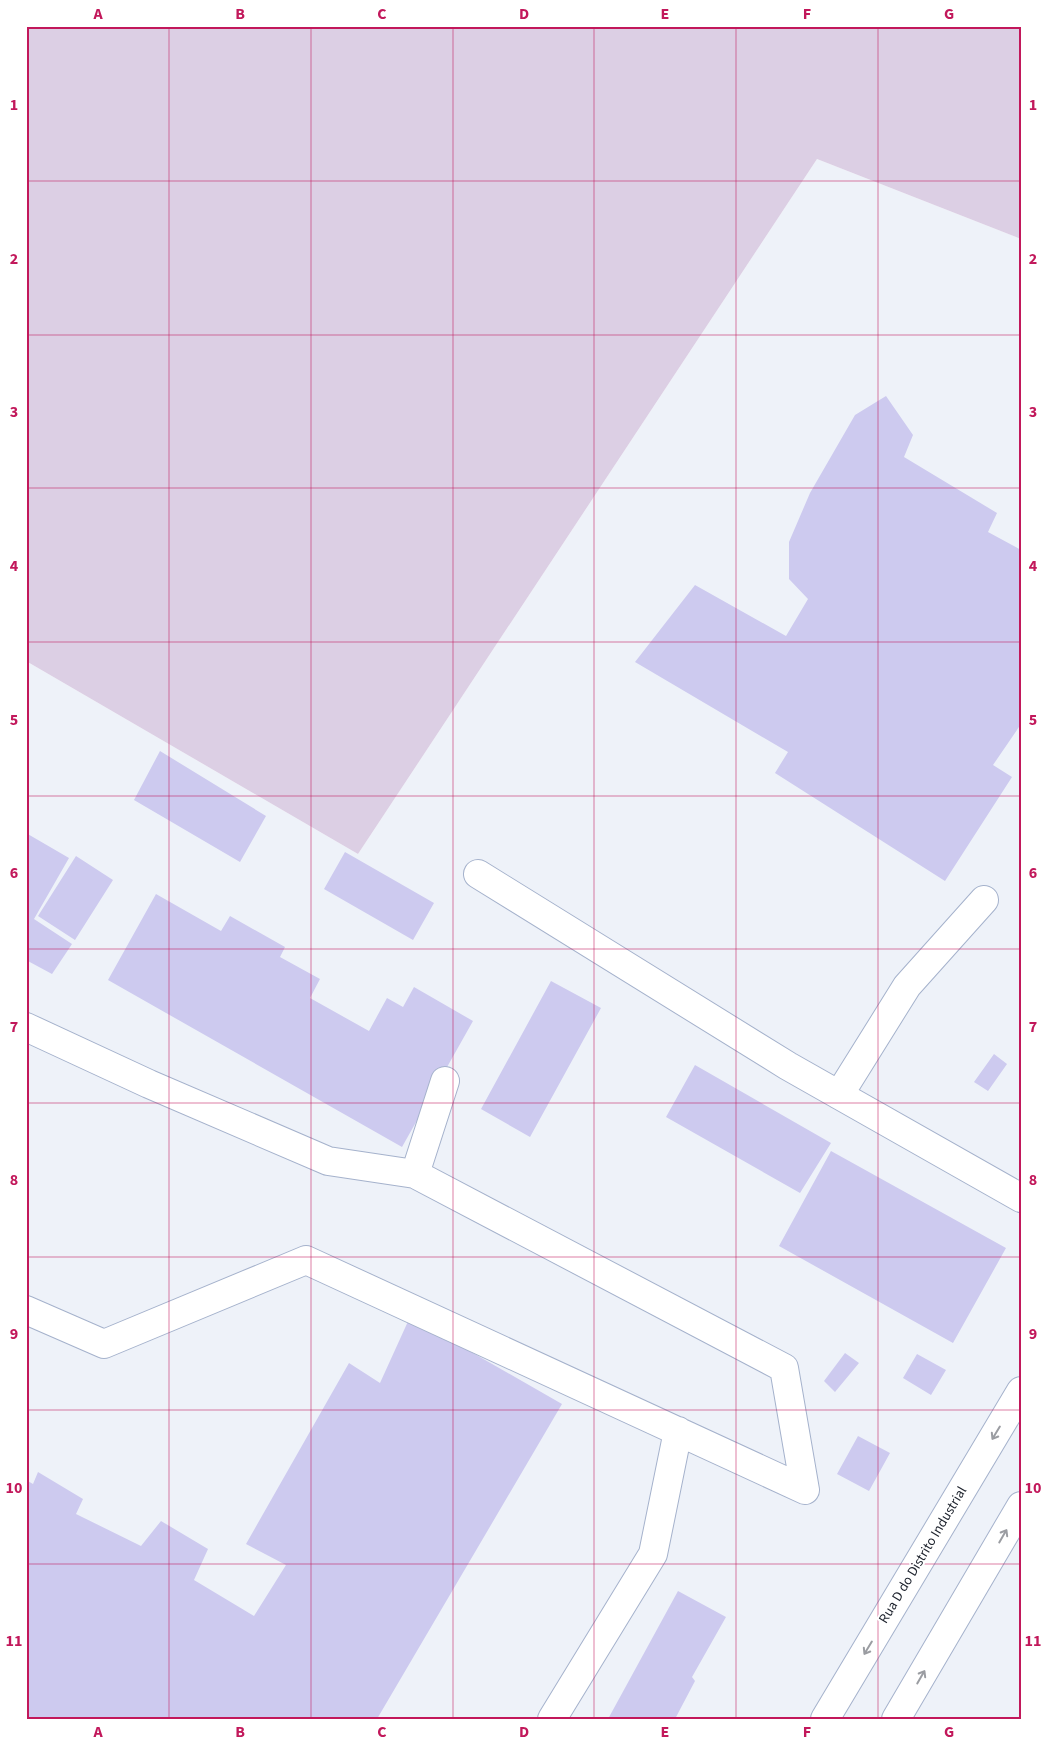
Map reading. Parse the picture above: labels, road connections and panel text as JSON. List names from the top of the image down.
{
  "streets": {
    "street": ["Rua D do Distrito Industrial"]
  },
  "grid": {
    "columns": [
      "A",
      "B",
      "C",
      "D",
      "E",
      "F",
      "G"
    ],
    "rows": [
      "1",
      "2",
      "3",
      "4",
      "5",
      "6",
      "7",
      "8",
      "9",
      "10",
      "11"
    ]
  }
}
